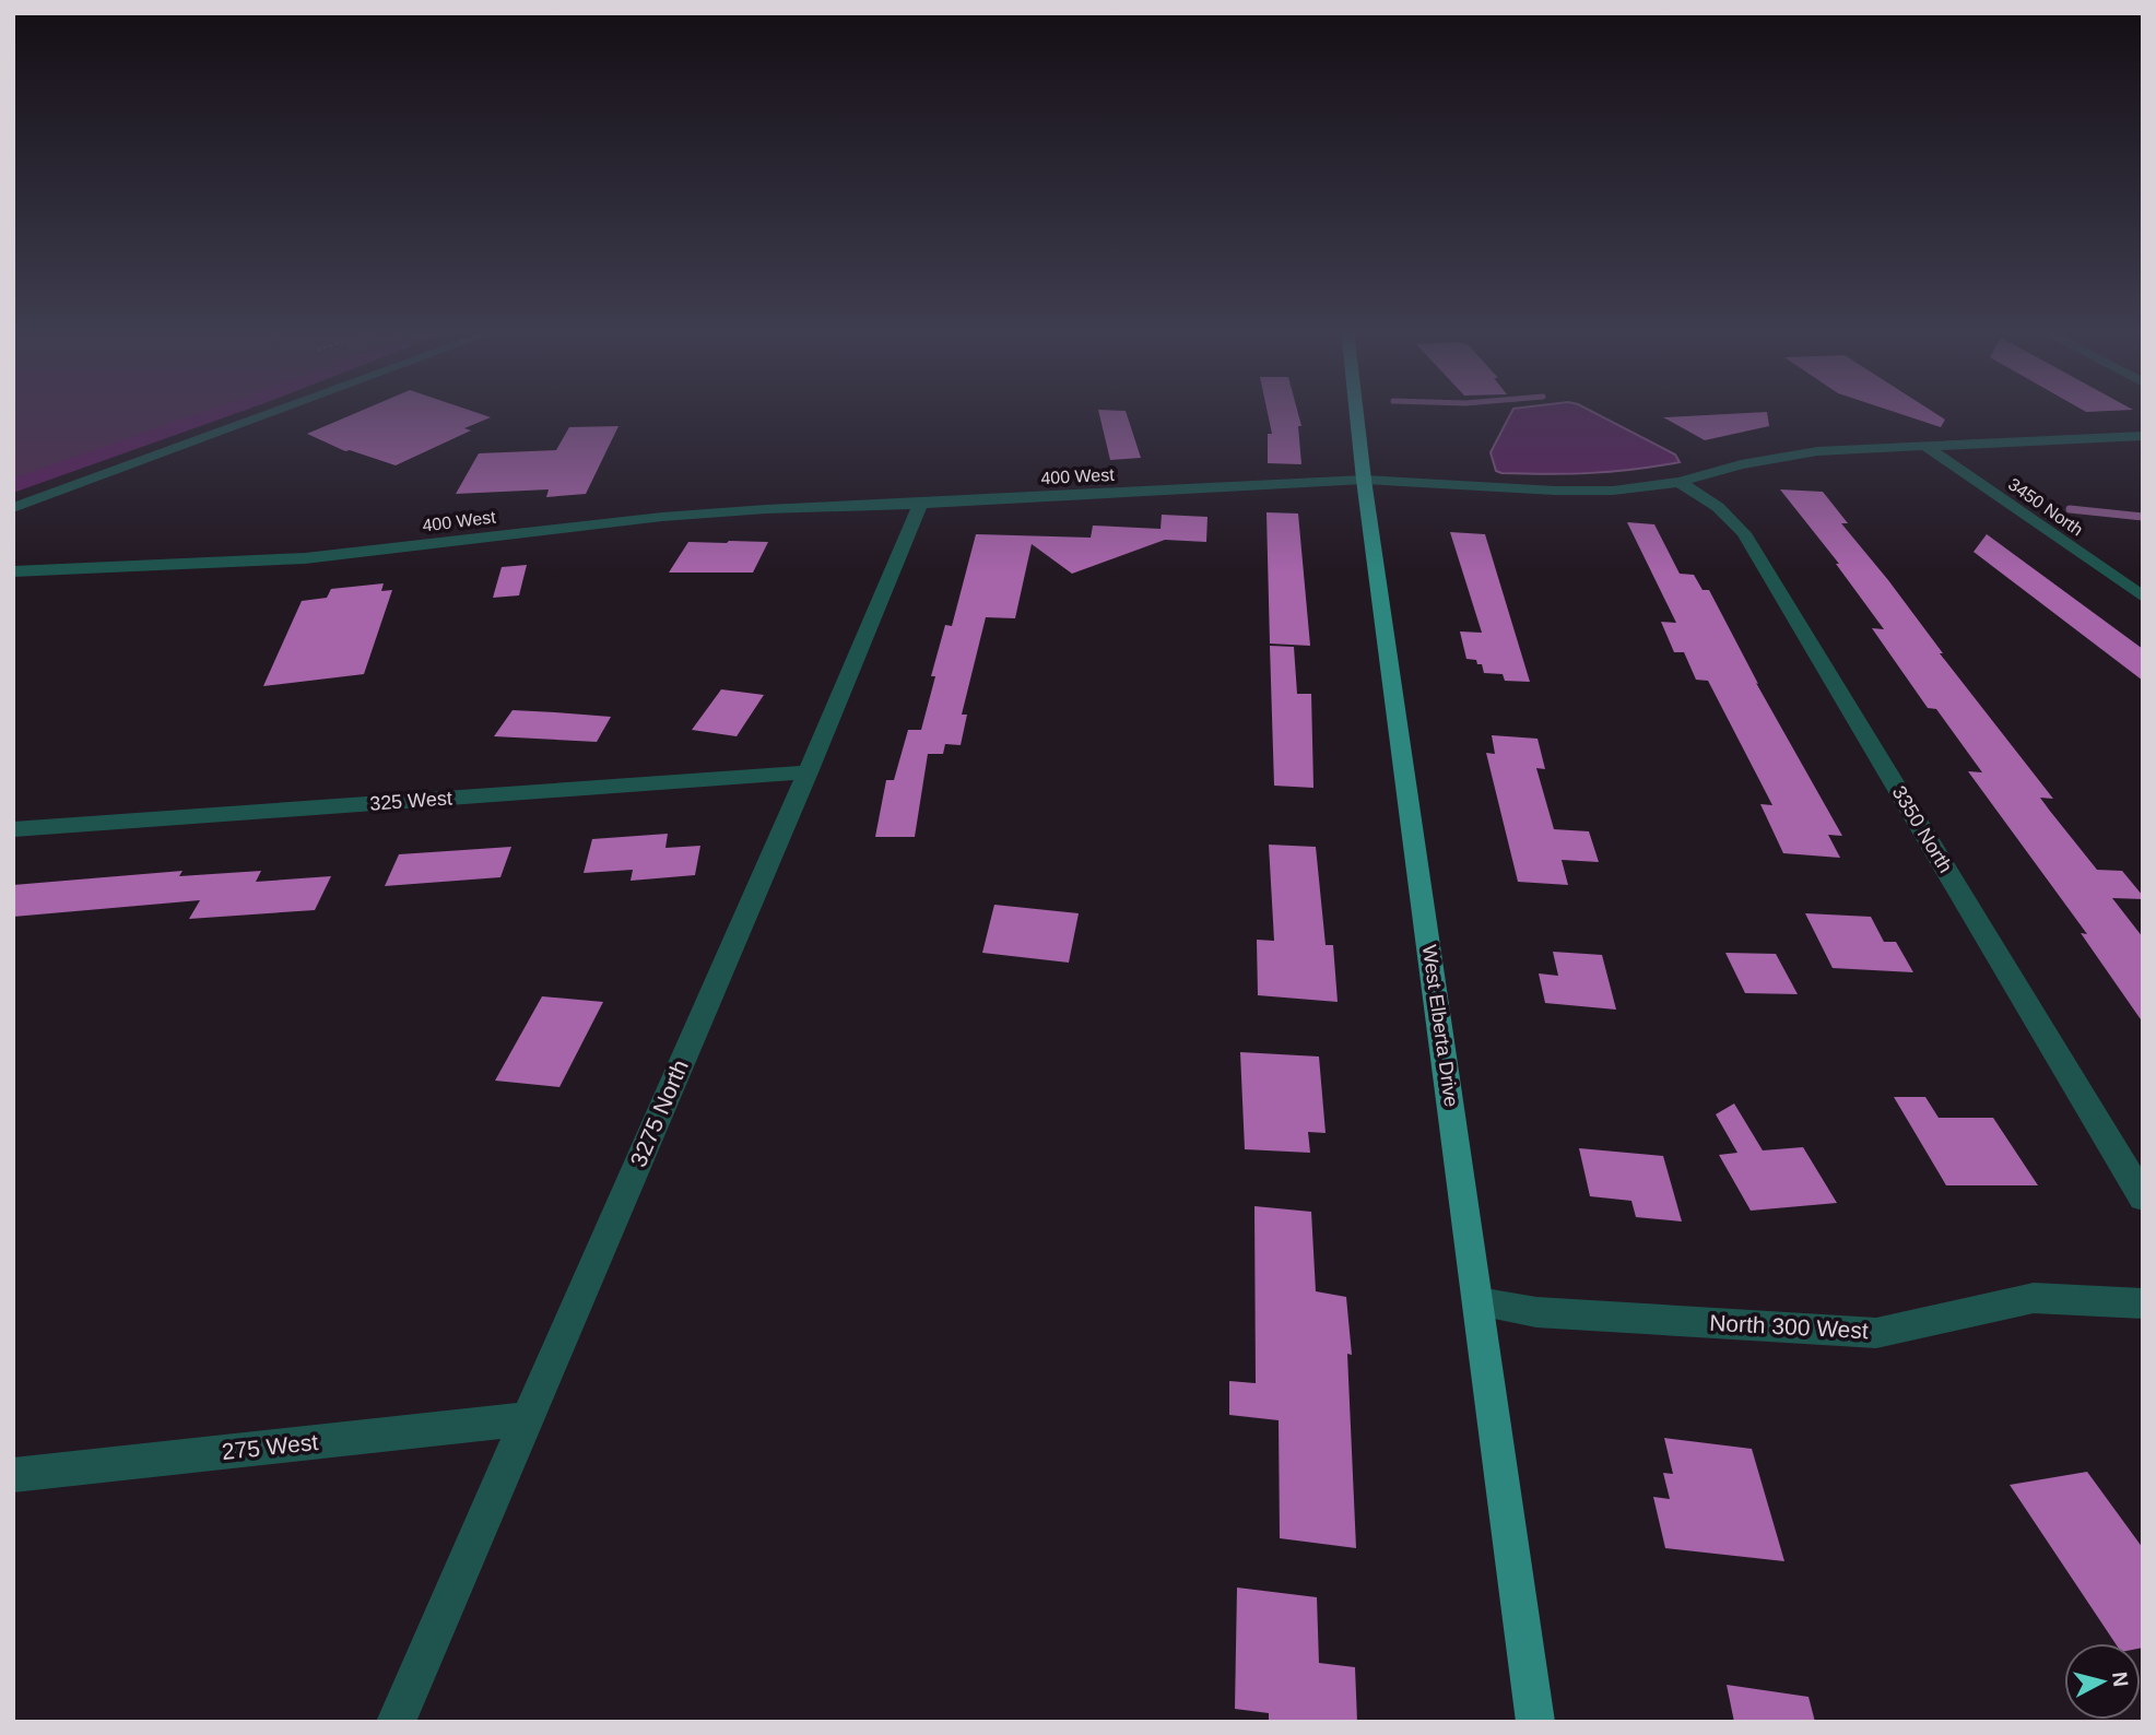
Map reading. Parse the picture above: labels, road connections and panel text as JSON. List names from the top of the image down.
{
  "streets": {
    "main road": ["West Elberta Drive"],
    "street": [
      "400 West",
      "3450 North",
      "325 West",
      "3350 North",
      "3275 North",
      "North 300 West",
      "275 West"
    ]
  },
  "crossings": [
    ["400 West", "3450 North"],
    ["400 West", "3350 North"],
    ["400 West", "West Elberta Drive"],
    ["400 West", "3275 North"],
    ["325 West", "3275 North"],
    ["West Elberta Drive", "North 300 West"],
    ["3275 North", "275 West"]
  ],
  "north": "right"
}
